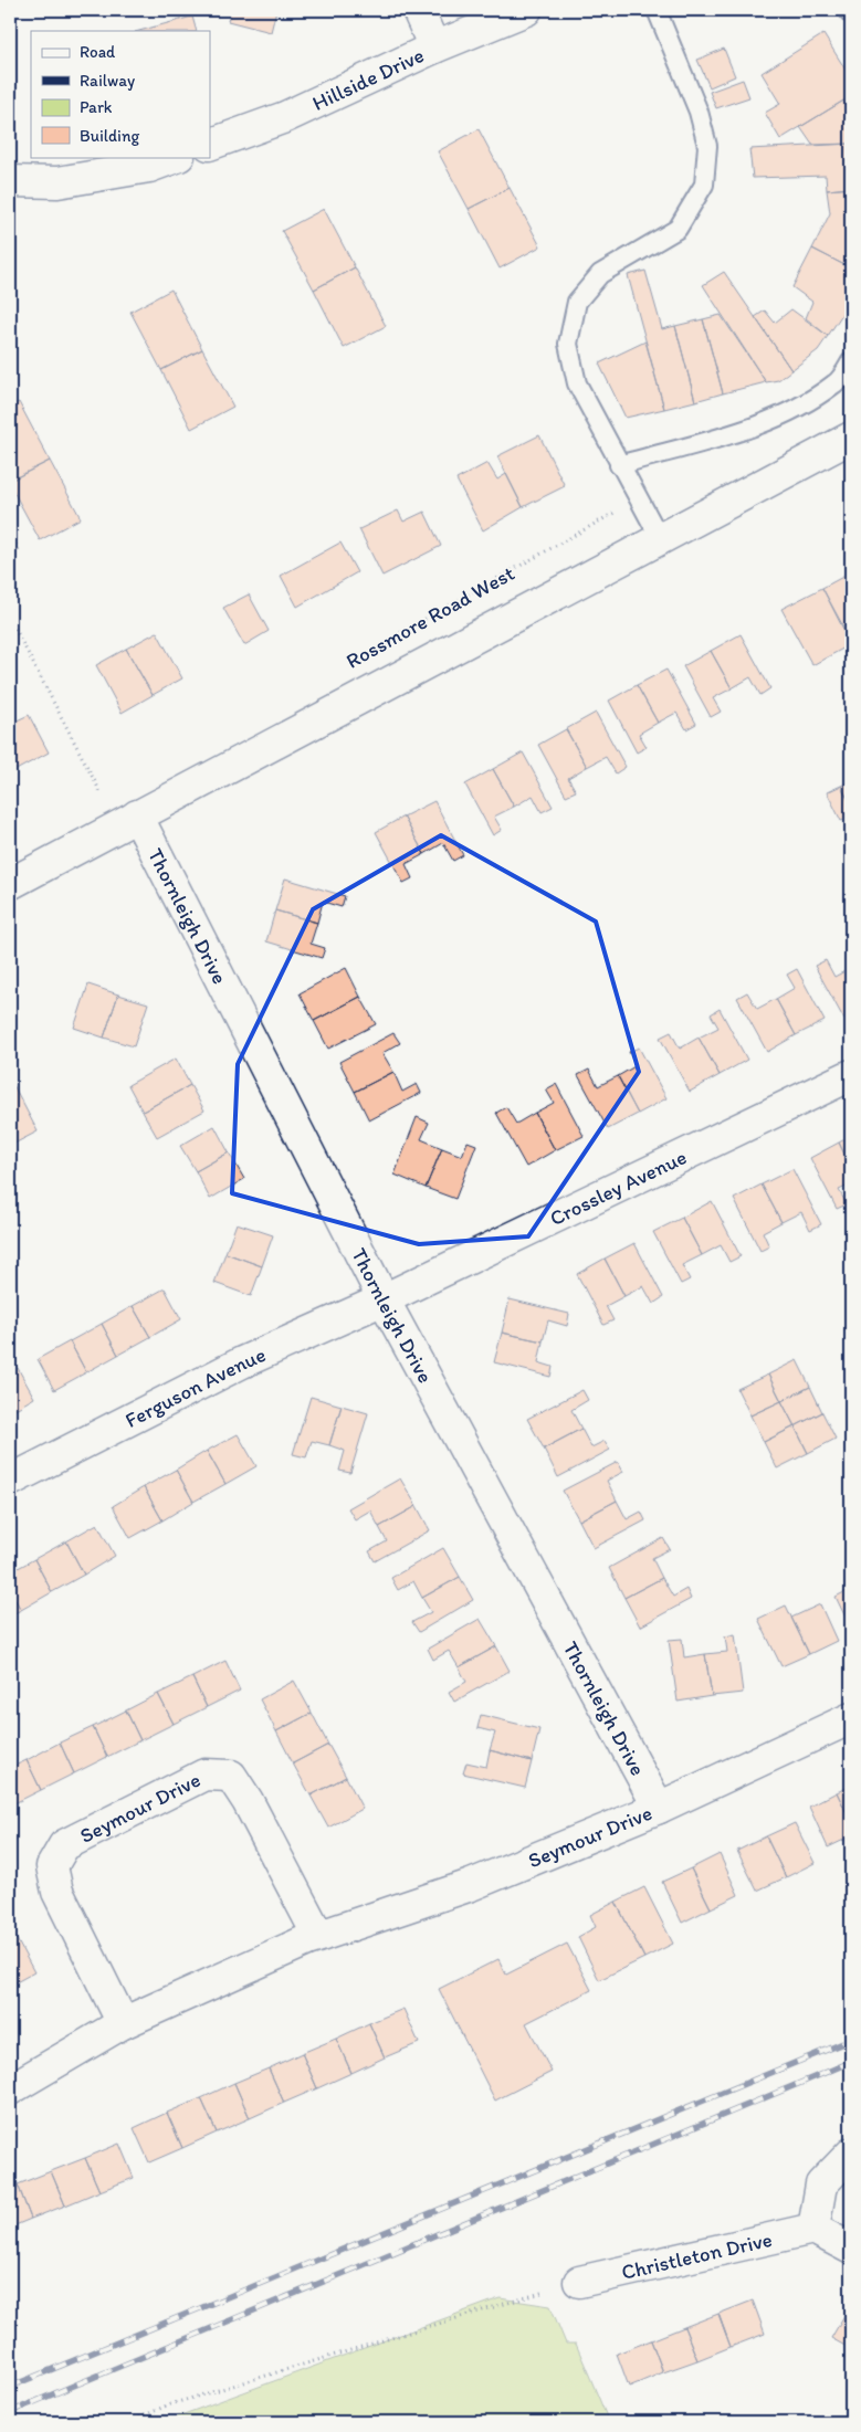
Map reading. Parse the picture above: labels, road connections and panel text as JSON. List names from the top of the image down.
{
  "streets": {
    "street": [
      "Hillside Drive",
      "Rossmore Road West",
      "Thornleigh Drive",
      "Crossley Avenue",
      "Ferguson Avenue",
      "Seymour Drive",
      "Christleton Drive"
    ]
  },
  "crossings": [
    ["Rossmore Road West", "Thornleigh Drive"],
    ["Thornleigh Drive", "Crossley Avenue"],
    ["Thornleigh Drive", "Ferguson Avenue"],
    ["Thornleigh Drive", "Seymour Drive"],
    ["Crossley Avenue", "Ferguson Avenue"]
  ],
  "legend": [
    "Road",
    "Railway",
    "Park",
    "Building"
  ]
}
